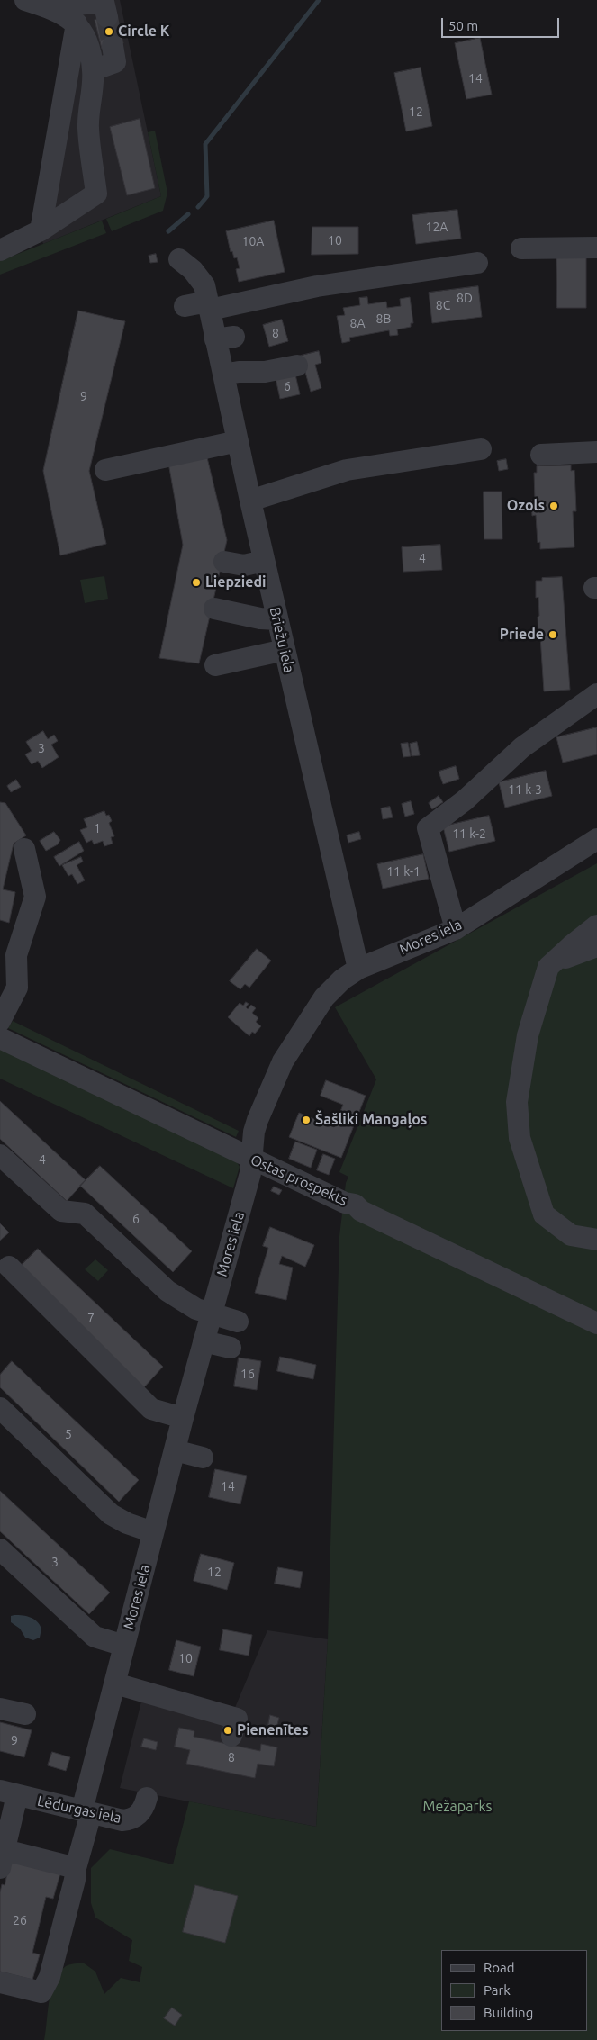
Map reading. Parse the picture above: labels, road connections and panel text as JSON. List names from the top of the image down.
{
  "streets": {
    "street": [
      "Briežu iela",
      "Mores iela",
      "Ostas prospekts",
      "Lēdurgas iela"
    ]
  },
  "crossings": [
    ["Briežu iela", "Mores iela"],
    ["Mores iela", "Ostas prospekts"],
    ["Mores iela", "Lēdurgas iela"]
  ],
  "parks": ["Mežaparks"],
  "places": [
    "Circle K",
    "Ozols",
    "Liepziedi",
    "Priede",
    "Šašliki Mangaļos",
    "Pienenītes"
  ],
  "house_numbers": [
    "14",
    "12",
    "12A",
    "10",
    "10A",
    "8D",
    "8C",
    "8B",
    "8A",
    "8",
    "6",
    "9",
    "4",
    "3",
    "11 k-3",
    "1",
    "11 k-2",
    "11 k-1",
    "4",
    "6",
    "7",
    "16",
    "5",
    "14",
    "3",
    "12",
    "10",
    "9",
    "8",
    "26"
  ],
  "legend": ["Road", "Park", "Building"],
  "scale_bar": "50 m"
}
